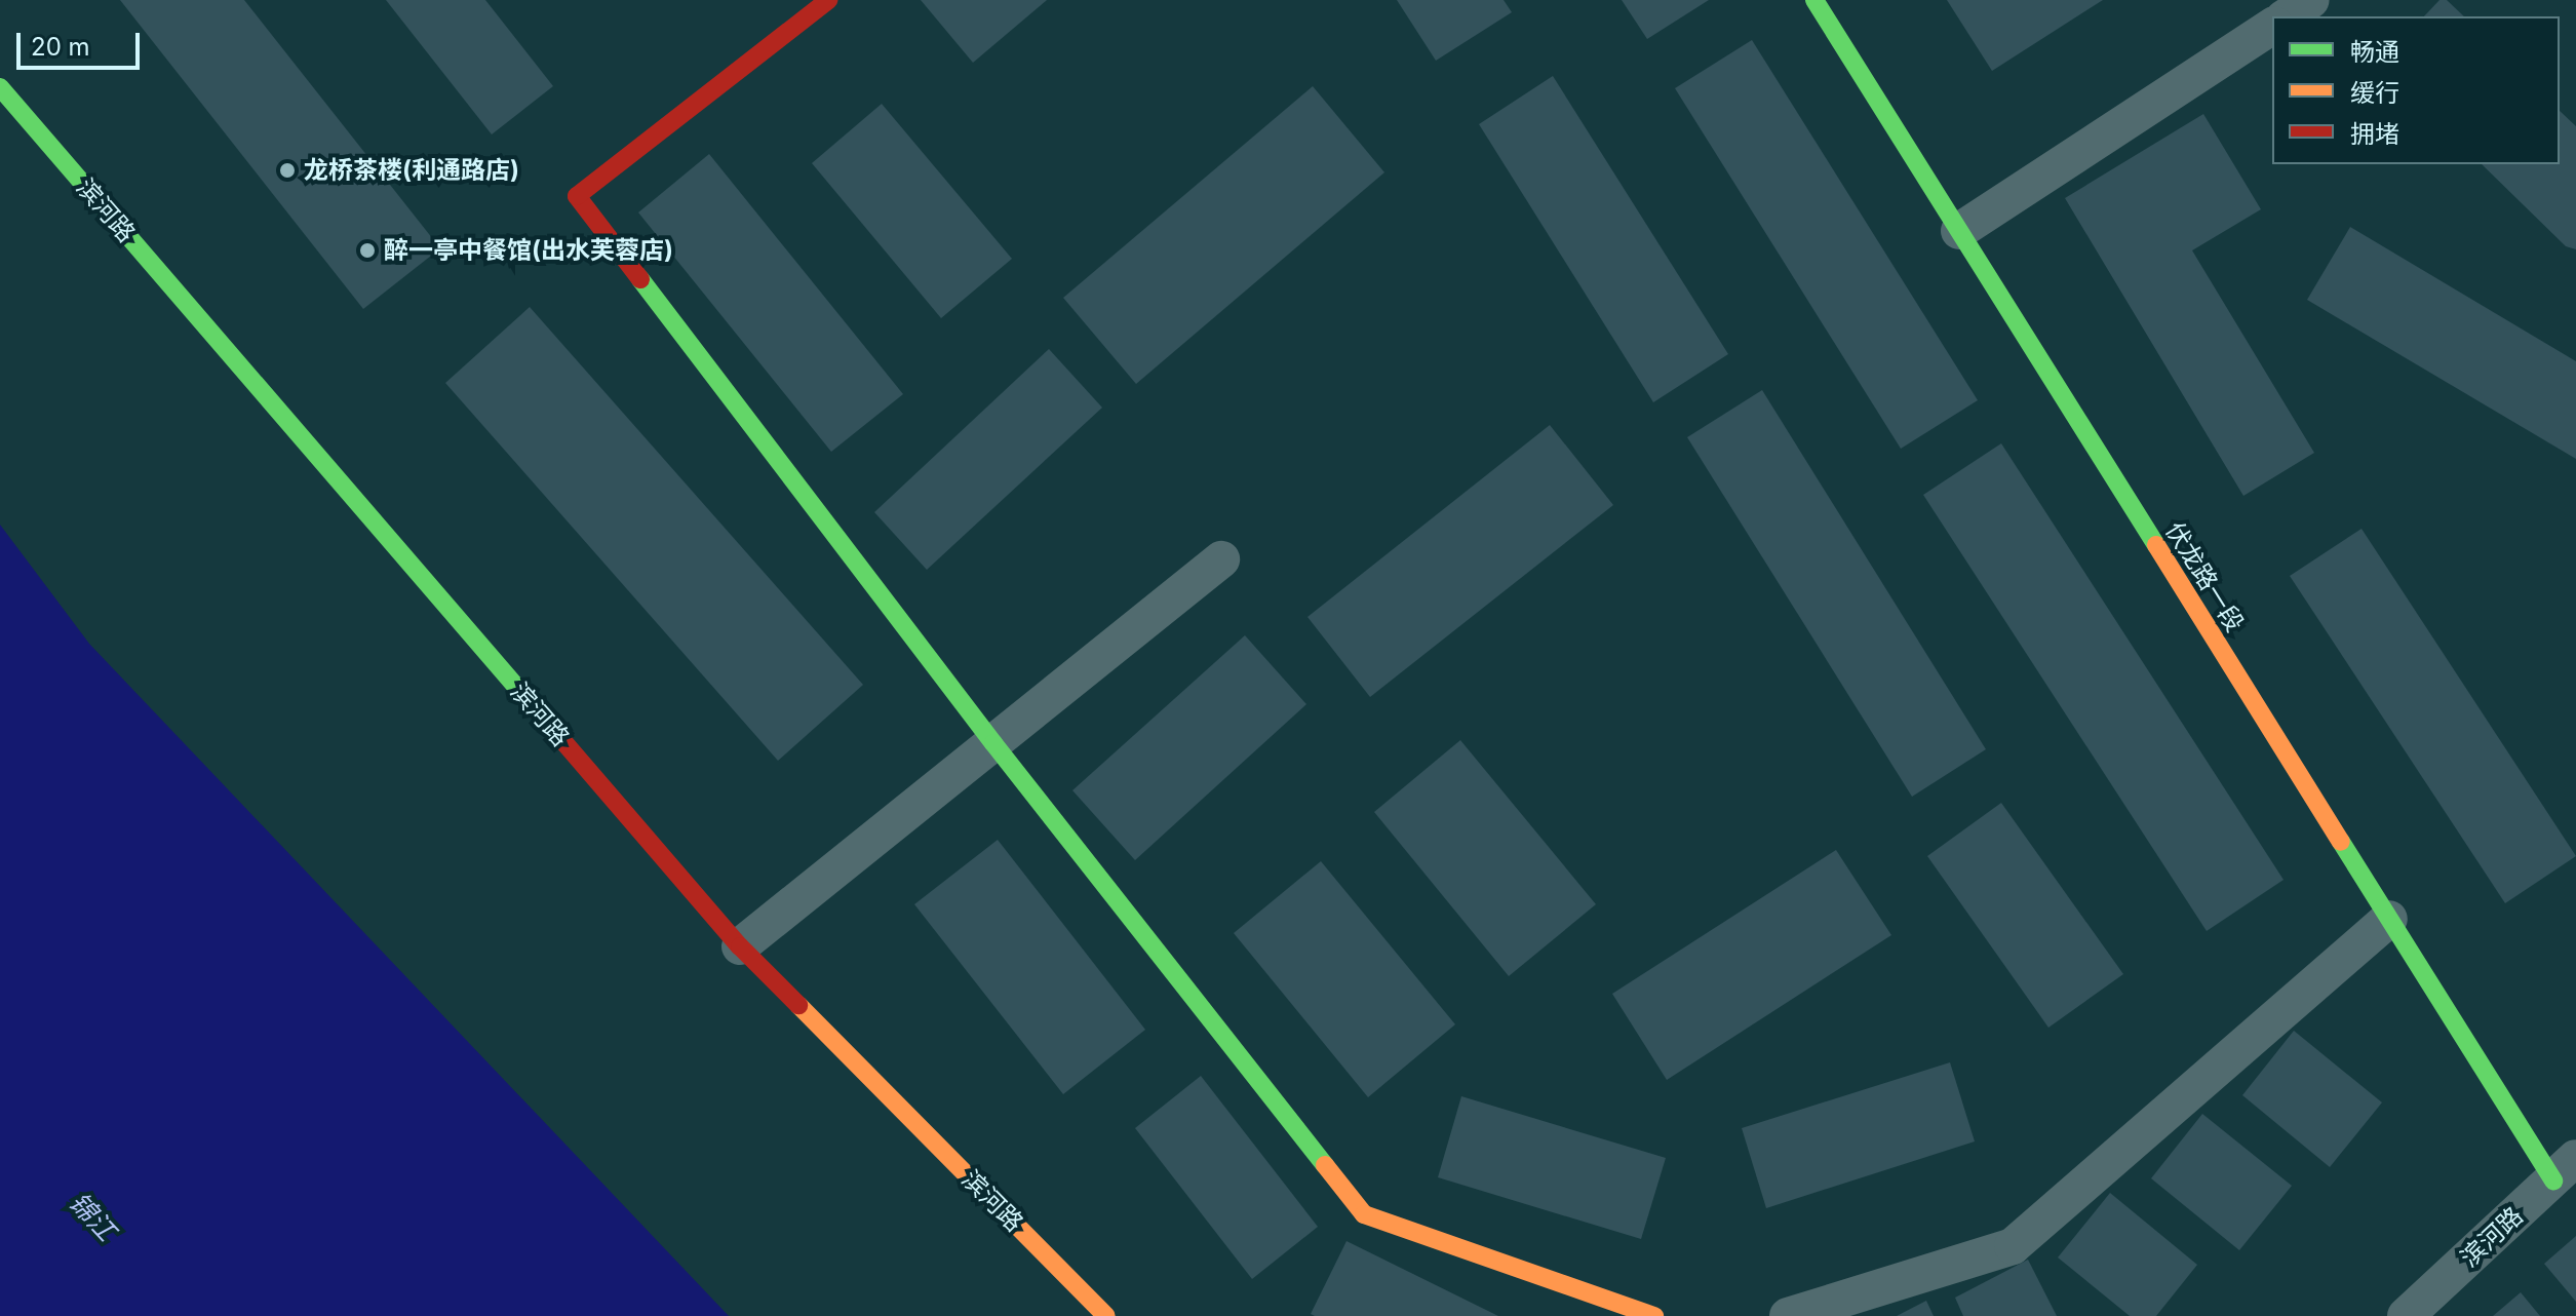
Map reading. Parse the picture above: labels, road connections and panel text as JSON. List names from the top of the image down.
{
  "streets": {
    "street": ["滨河路", "伏龙路一段"]
  },
  "crossings": [
    ["滨河路", "伏龙路一段"]
  ],
  "water": ["锦江"],
  "places": ["龙桥茶楼(利通路店)", "醉一亭中餐馆(出水芙蓉店)"],
  "legend": ["畅通", "缓行", "拥堵"],
  "scale_bar": "20 m"
}
